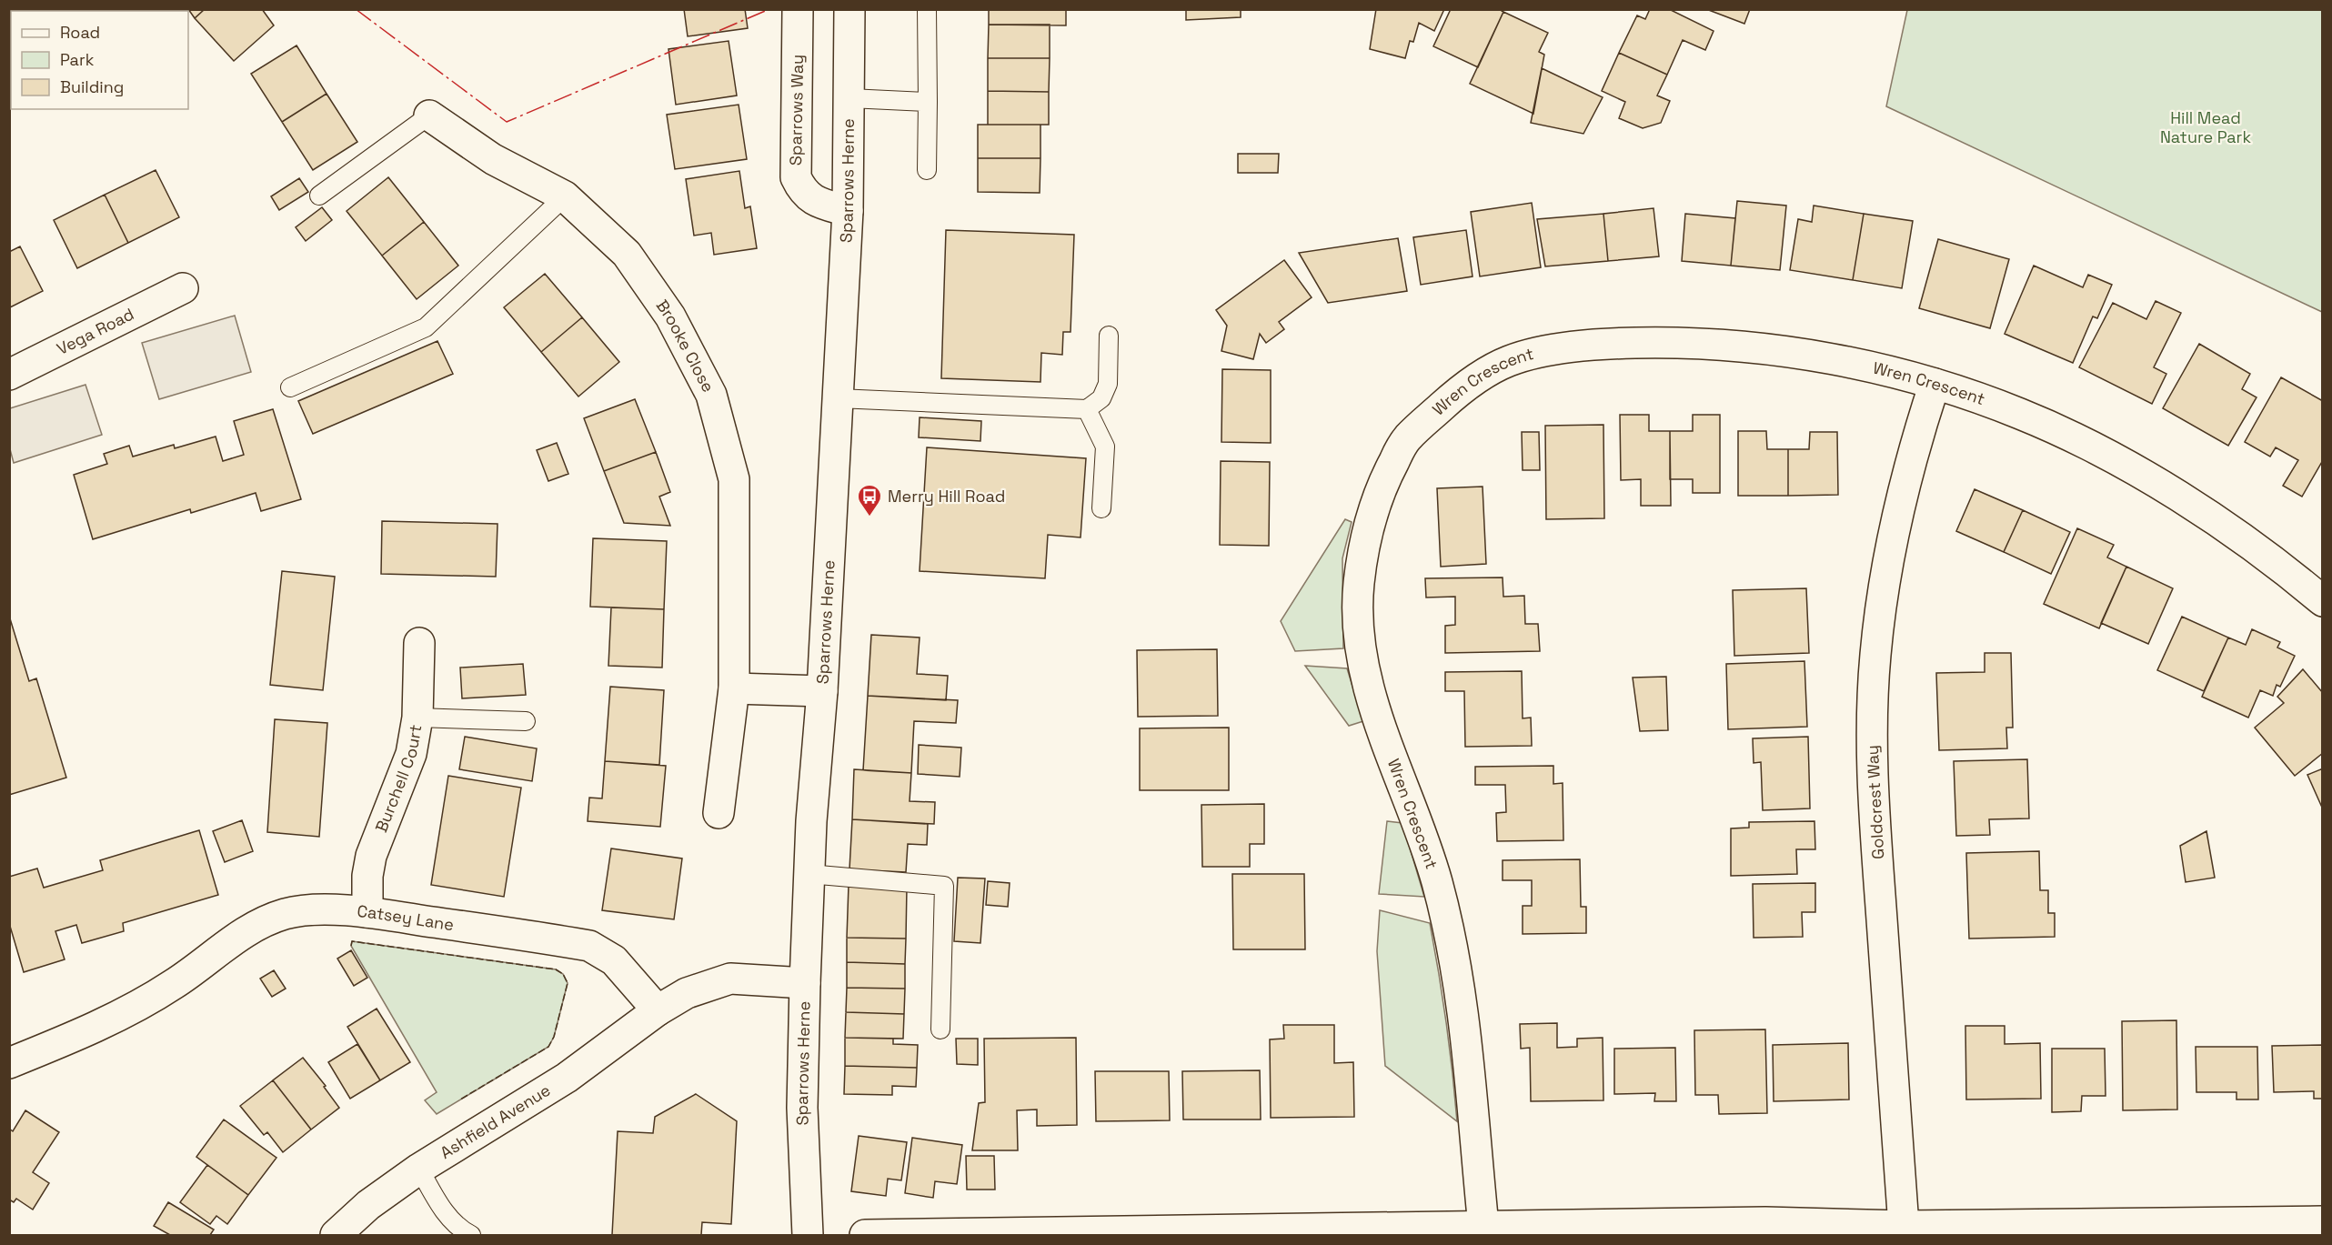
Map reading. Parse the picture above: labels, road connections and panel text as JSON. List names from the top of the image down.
{
  "streets": {
    "street": [
      "Sparrows Way",
      "Sparrows Herne",
      "Vega Road",
      "Brooke Close",
      "Wren Crescent",
      "Burchell Court",
      "Goldcrest Way",
      "Catsey Lane",
      "Ashfield Avenue"
    ]
  },
  "crossings": [
    ["Sparrows Way", "Sparrows Herne"],
    ["Wren Crescent", "Goldcrest Way"],
    ["Burchell Court", "Catsey Lane"],
    ["Catsey Lane", "Ashfield Avenue"]
  ],
  "parks": ["Hill Mead Nature Park"],
  "places": {
    "bus stop": ["Merry Hill Road"]
  },
  "legend": ["Road", "Park", "Building"]
}
